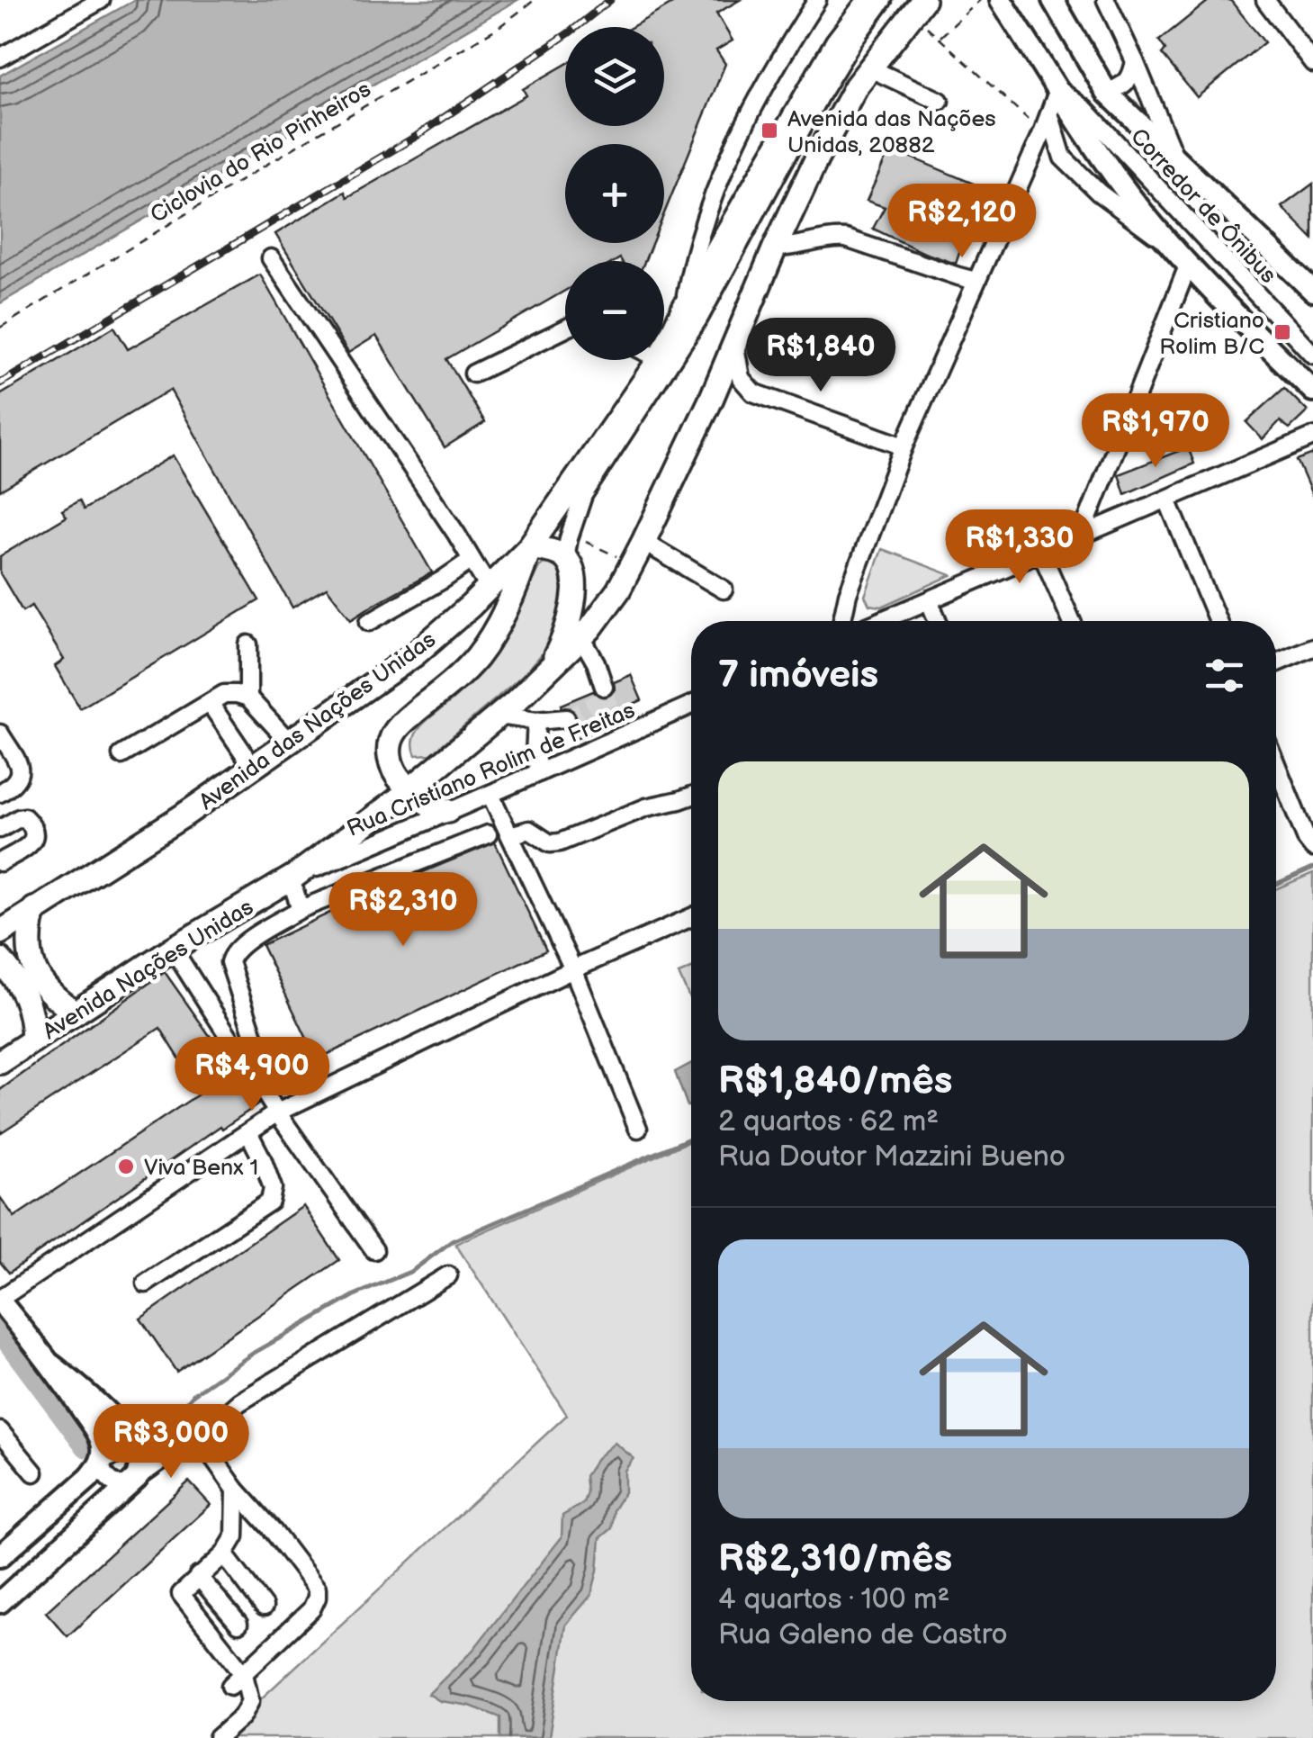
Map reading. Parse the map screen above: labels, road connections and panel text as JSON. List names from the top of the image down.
{
  "streets": {
    "highway": ["Avenida das Nações Unidas", "Avenida Nações Unidas"],
    "street": ["Corredor de Ônibus", "Rua Cristiano Rolim de Freitas"],
    "path": ["Ciclovia do Rio Pinheiros"]
  },
  "crossings": [
    ["Rua Cristiano Rolim de Freitas", "Avenida Nações Unidas"]
  ],
  "places": {
    "transit": ["Avenida das Nações Unidas, 20882", "Cristiano Rolim B/C"],
    "other": ["Viva Benx 1"]
  },
  "page": {
    "map_buttons": ["+", "−"],
    "price": [
      "R$2,120",
      "R$1,840",
      "R$1,970",
      "R$1,330",
      "R$2,310",
      "R$4,900",
      "R$3,000"
    ],
    "heading": "7 imóveis",
    "list": [
      {
        "name": "R$1,840/mês",
        "note": "2 quartos · 62 m² · Rua Doutor Mazzini Bueno"
      },
      {
        "name": "R$2,310/mês",
        "note": "4 quartos · 100 m² · Rua Galeno de Castro"
      }
    ]
  }
}
